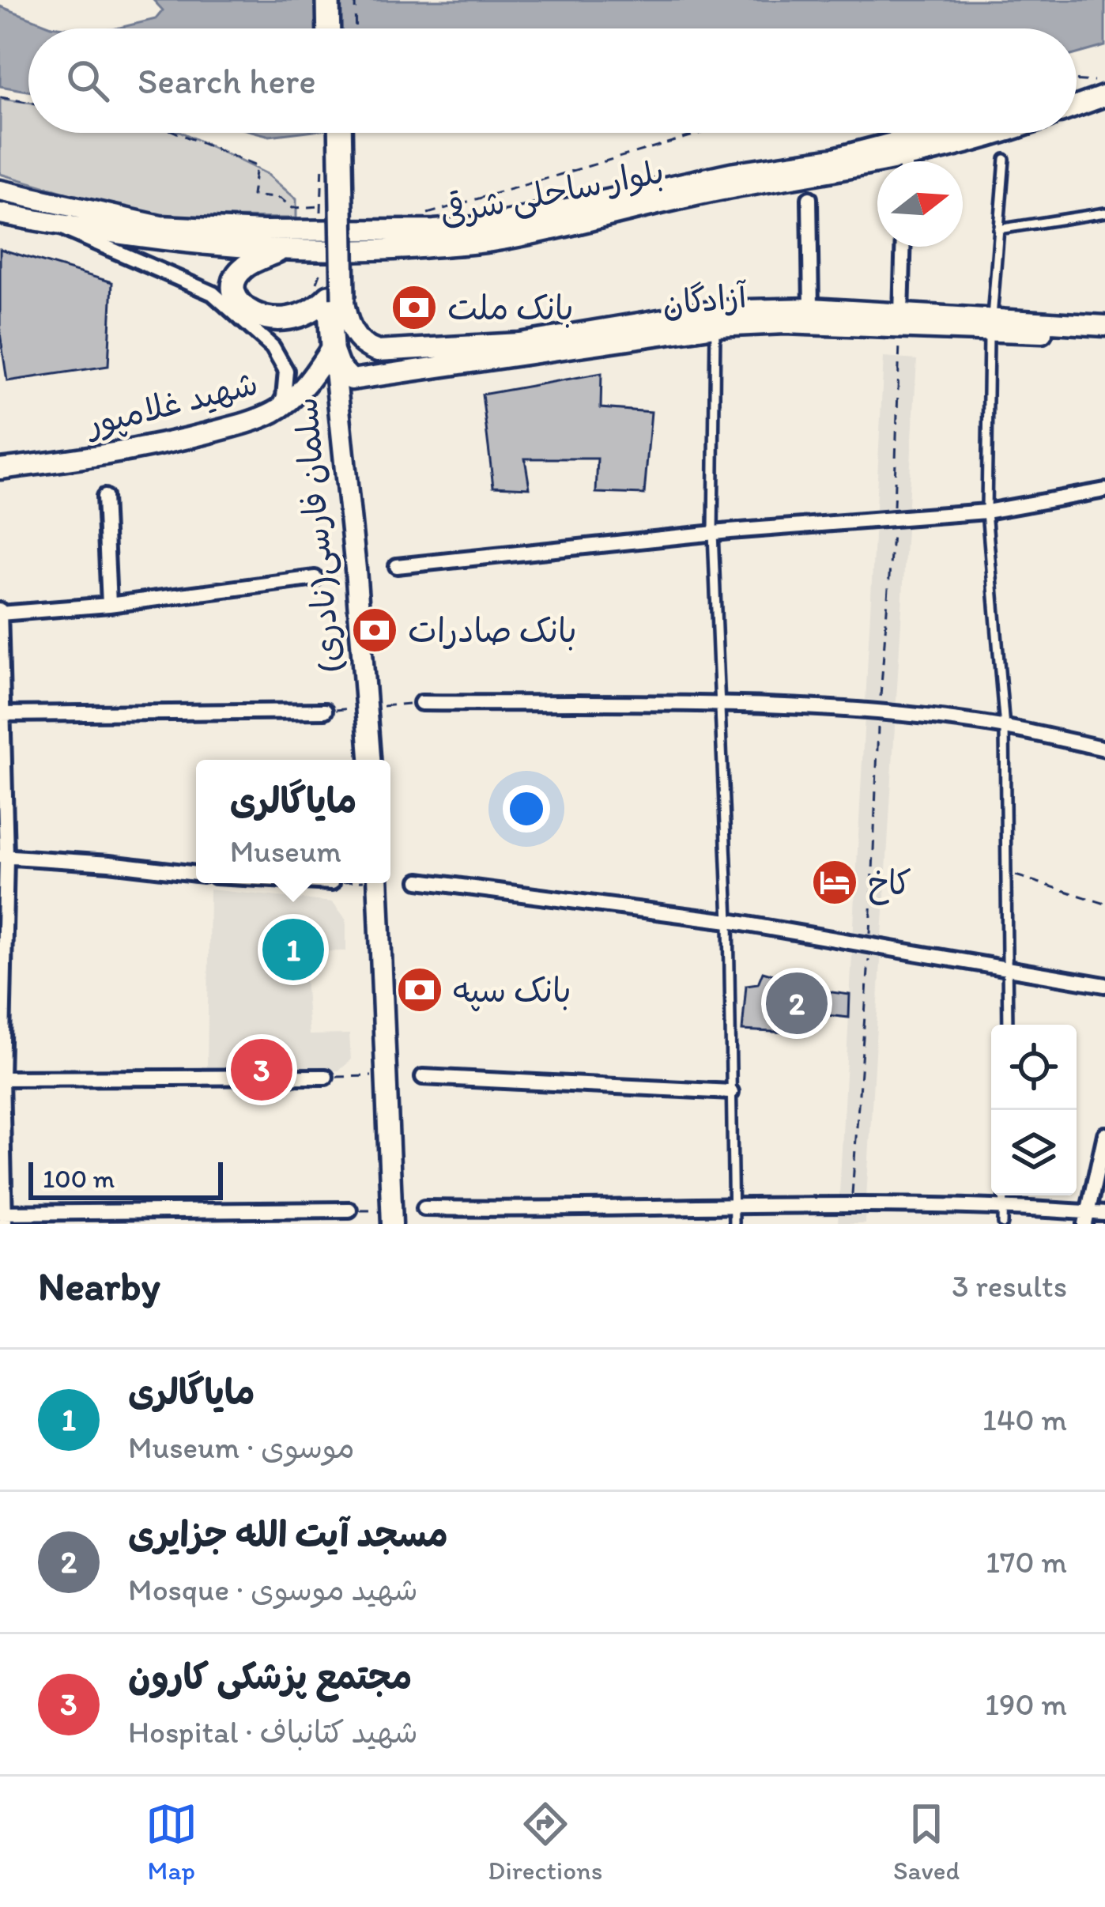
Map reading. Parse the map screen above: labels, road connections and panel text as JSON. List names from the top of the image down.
{
  "streets": {
    "main road": [
      "بلوار ساحلی شرقی",
      "آزادگان",
      "شهید غلامپور",
      "سلمان فارسی(نادری)"
    ]
  },
  "crossings": [
    ["آزادگان", "شهید غلامپور"],
    ["آزادگان", "سلمان فارسی(نادری)"],
    ["شهید غلامپور", "سلمان فارسی(نادری)"]
  ],
  "places": {
    "bank": ["بانک ملت", "بانک صادرات", "بانک سپه"],
    "hotel": ["کاخ"]
  },
  "scale_bar": "100 m",
  "north": "right",
  "page": {
    "search": "Search here",
    "popup": ["مایاگالری", "Museum"],
    "pins": ["1", "2", "3"],
    "scale": "100 m",
    "heading": ["Nearby", "3 results"],
    "list": [
      {
        "mark": "1",
        "name": "مایاگالری",
        "note": "Museum · موسوی",
        "value": "140 m"
      },
      {
        "mark": "2",
        "name": "مسجد آیت الله جزایری",
        "note": "Mosque · شهید موسوی",
        "value": "170 m"
      },
      {
        "mark": "3",
        "name": "مجتمع پزشکی کارون",
        "note": "Hospital · شهید کتانباف",
        "value": "190 m"
      }
    ],
    "nav": ["Map", "Directions", "Saved"]
  }
}
